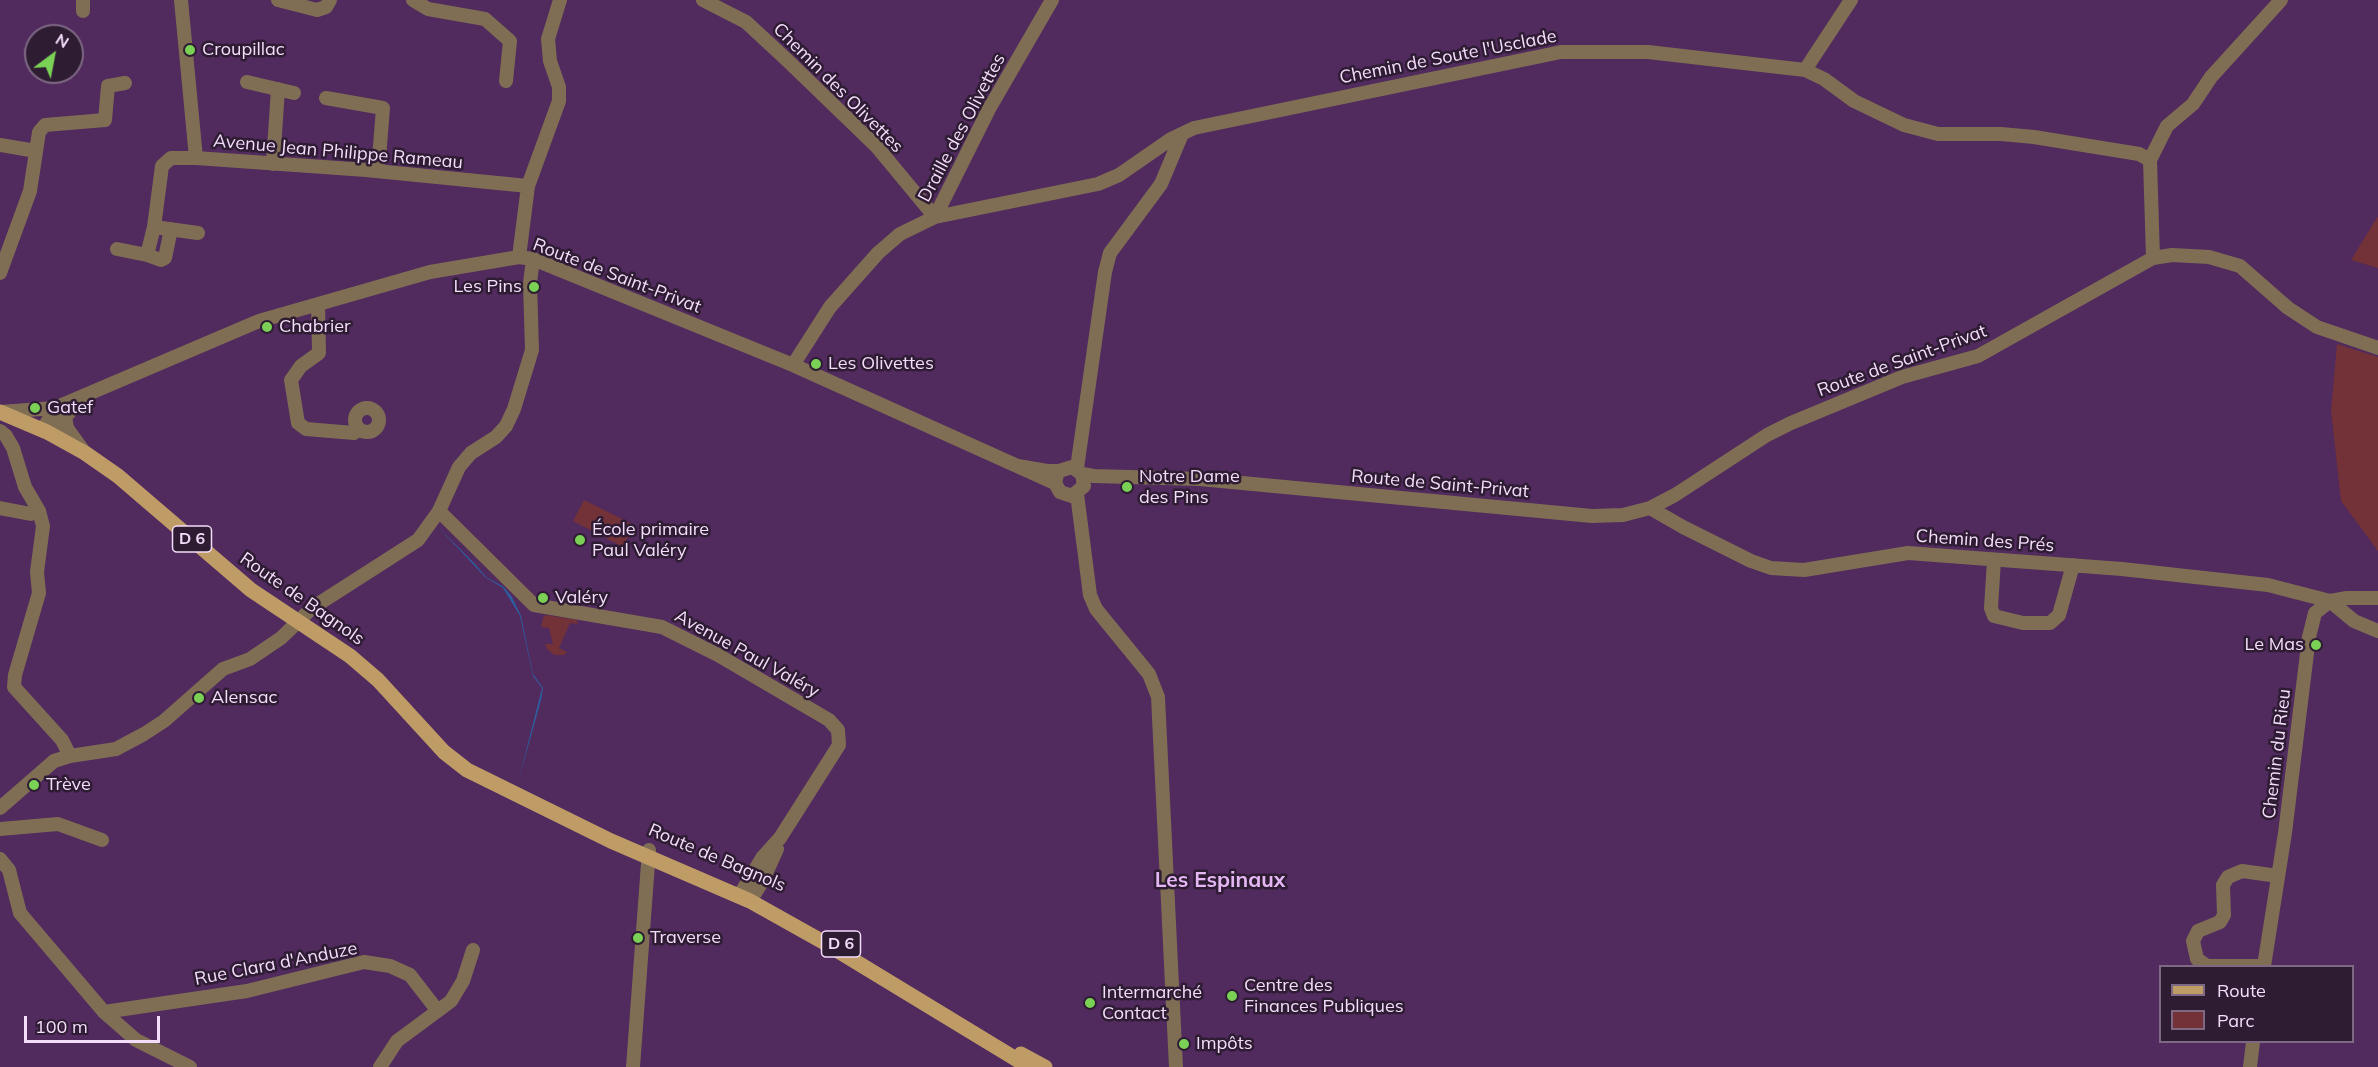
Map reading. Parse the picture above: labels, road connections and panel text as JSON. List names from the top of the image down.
{
  "streets": {
    "main road": ["D 6", "Route de Bagnols"],
    "street": [
      "Chemin de Soute l'Usclade",
      "Chemin des Olivettes",
      "Draille des Olivettes",
      "Avenue Jean Philippe Rameau",
      "Route de Saint-Privat",
      "Chemin des Prés",
      "Avenue Paul Valéry",
      "Chemin du Rieu",
      "Rue Clara d'Anduze"
    ]
  },
  "crossings": [
    ["Chemin de Soute l'Usclade", "Chemin des Olivettes"],
    ["Chemin de Soute l'Usclade", "Draille des Olivettes"],
    ["Chemin des Olivettes", "Draille des Olivettes"],
    ["Draille des Olivettes", "Route de Saint-Privat"],
    ["Route de Saint-Privat", "Chemin des Prés"],
    ["Route de Saint-Privat", "Route de Bagnols"],
    ["D 6", "Route de Bagnols"],
    ["Chemin des Prés", "Chemin du Rieu"],
    ["Route de Bagnols", "Avenue Paul Valéry"]
  ],
  "districts": ["Les Espinaux"],
  "places": [
    "Croupillac",
    "Les Pins",
    "Chabrier",
    "Les Olivettes",
    "Gatef",
    "Notre Dame des Pins",
    "École primaire Paul Valéry",
    "Valéry",
    "Le Mas",
    "Alensac",
    "Trève",
    "Traverse",
    "Centre des Finances Publiques",
    "Intermarché Contact",
    "Impôts"
  ],
  "legend": ["Route", "Parc"],
  "scale_bar": "100 m",
  "north": "top right"
}
